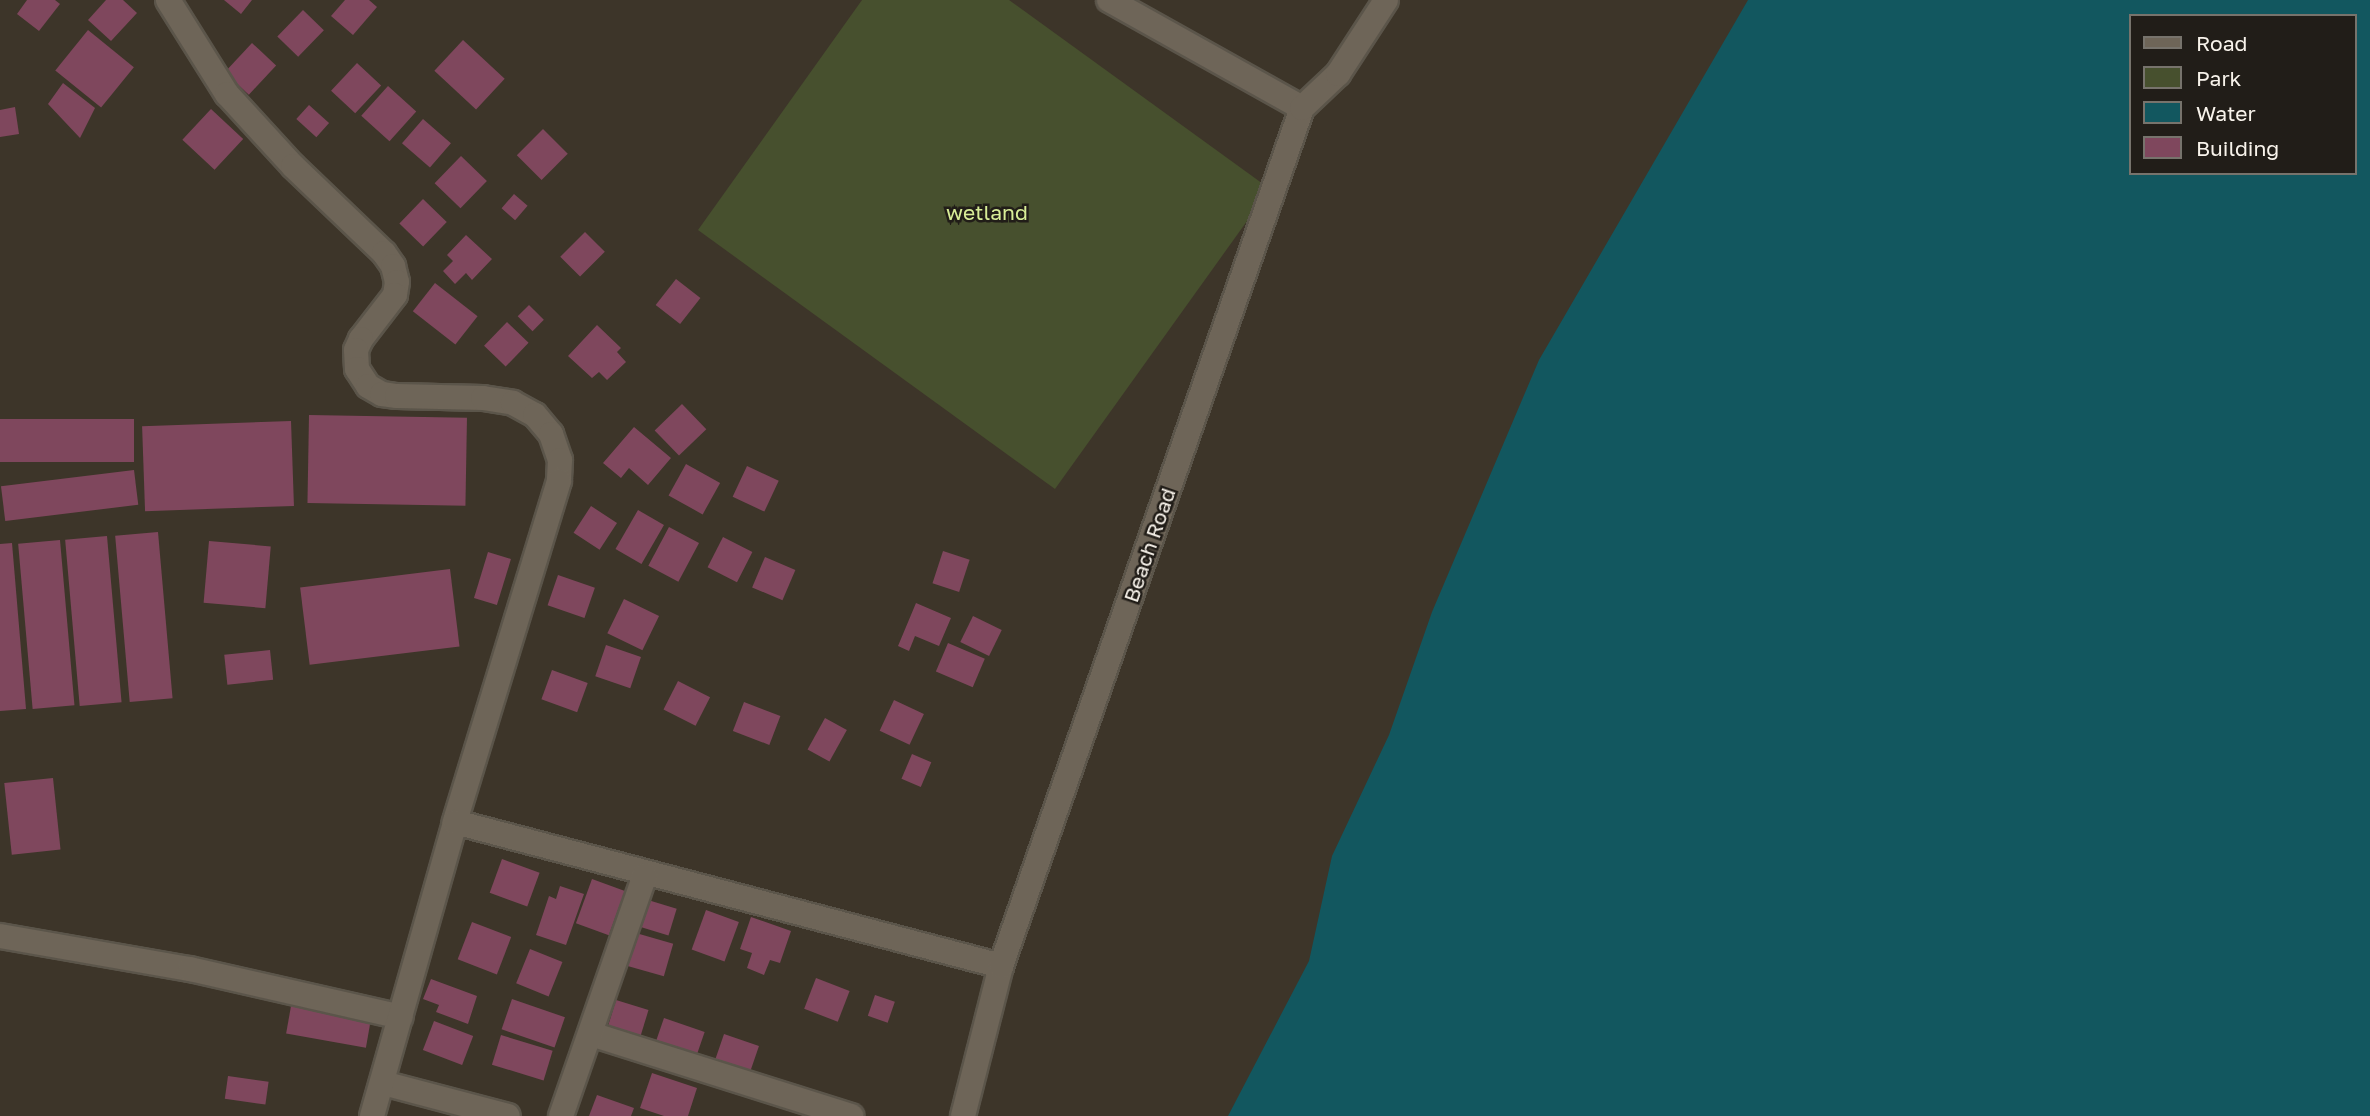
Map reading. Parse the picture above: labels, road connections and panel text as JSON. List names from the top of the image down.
{
  "streets": {
    "street": ["Beach Road"]
  },
  "parks": ["wetland"],
  "legend": [
    "Road",
    "Park",
    "Water",
    "Building"
  ]
}
